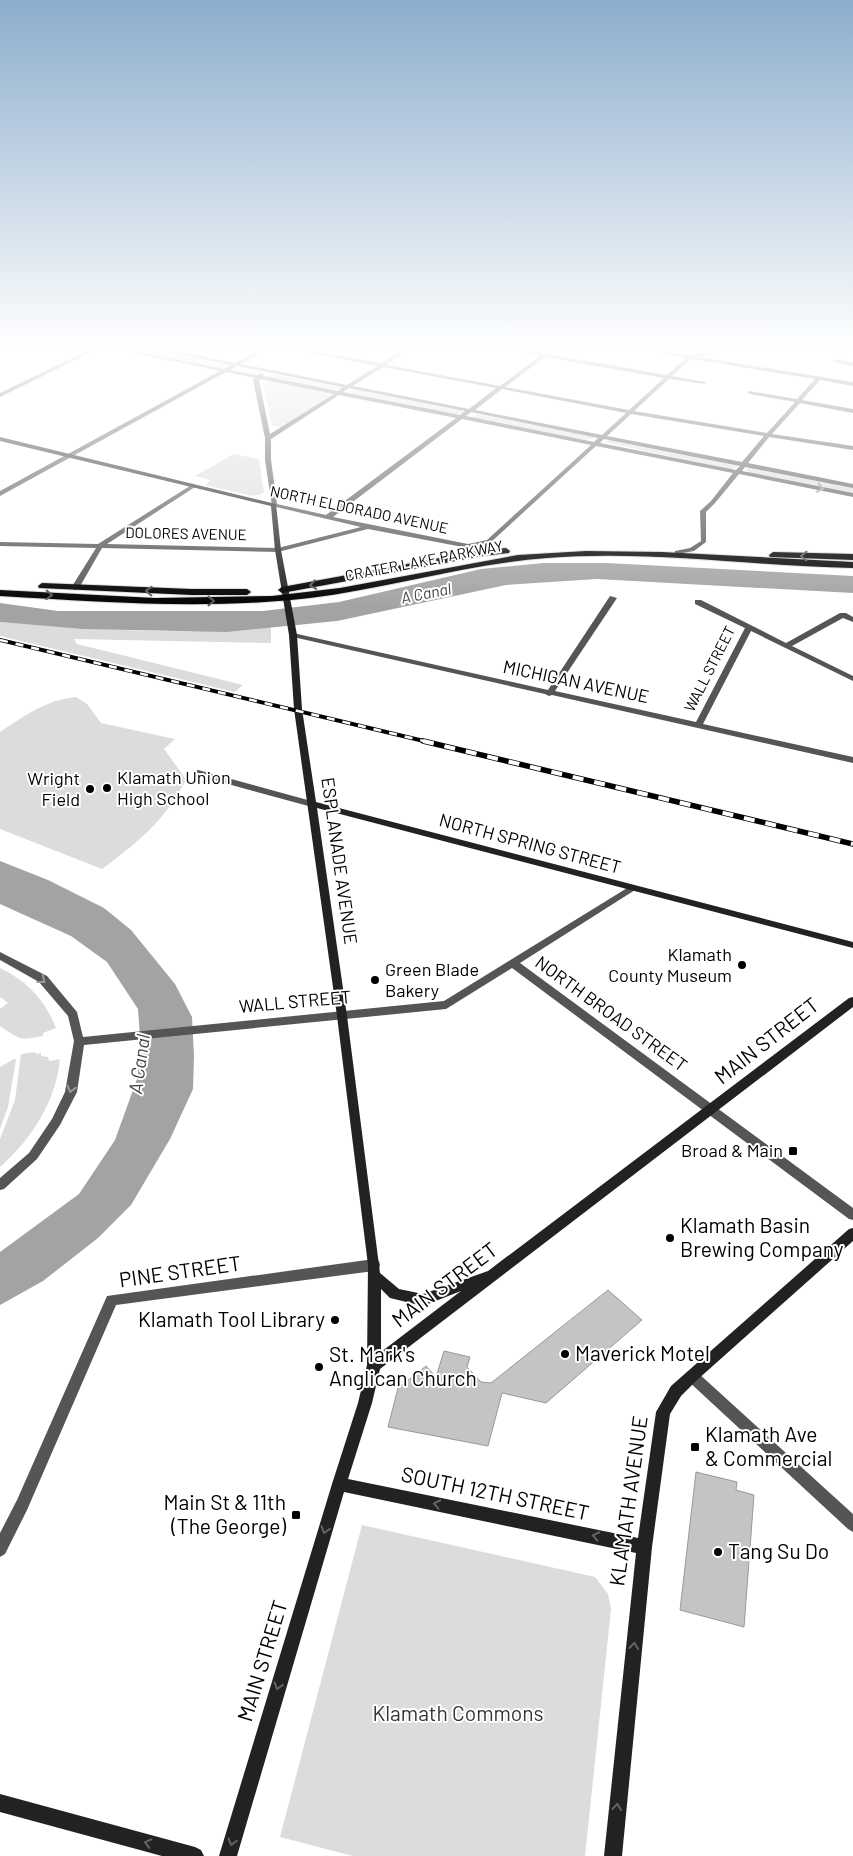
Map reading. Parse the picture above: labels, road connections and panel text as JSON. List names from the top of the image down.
{
  "streets": {
    "main road": ["CRATER LAKE PARKWAY"],
    "street": [
      "NORTH ELDORADO AVENUE",
      "DOLORES AVENUE",
      "WALL STREET",
      "MICHIGAN AVENUE",
      "NORTH SPRING STREET",
      "ESPLANADE AVENUE",
      "NORTH BROAD STREET",
      "MAIN STREET",
      "PINE STREET",
      "SOUTH 12TH STREET",
      "KLAMATH AVENUE"
    ]
  },
  "crossings": [
    ["NORTH ELDORADO AVENUE", "DOLORES AVENUE"],
    ["NORTH ELDORADO AVENUE", "ESPLANADE AVENUE"],
    ["DOLORES AVENUE", "ESPLANADE AVENUE"],
    ["CRATER LAKE PARKWAY", "ESPLANADE AVENUE"],
    ["WALL STREET", "MICHIGAN AVENUE"],
    ["WALL STREET", "NORTH SPRING STREET"],
    ["WALL STREET", "ESPLANADE AVENUE"],
    ["WALL STREET", "NORTH BROAD STREET"],
    ["MICHIGAN AVENUE", "ESPLANADE AVENUE"],
    ["NORTH SPRING STREET", "ESPLANADE AVENUE"],
    ["ESPLANADE AVENUE", "MAIN STREET"],
    ["ESPLANADE AVENUE", "PINE STREET"],
    ["NORTH BROAD STREET", "MAIN STREET"],
    ["MAIN STREET", "SOUTH 12TH STREET"],
    ["SOUTH 12TH STREET", "KLAMATH AVENUE"]
  ],
  "one_way": ["SOUTH 12TH STREET", "KLAMATH AVENUE"],
  "water": ["A Canal"],
  "parks": ["Klamath Commons"],
  "places": {
    "other": [
      "Klamath Union High School",
      "Wright Field",
      "Klamath County Museum",
      "Green Blade Bakery",
      "Klamath Basin Brewing Company",
      "Klamath Tool Library",
      "Maverick Motel",
      "St. Mark's Anglican Church",
      "Tang Su Do"
    ],
    "transit": ["Broad & Main", "Klamath Ave & Commercial", "Main St & 11th (The George)"]
  }
}
